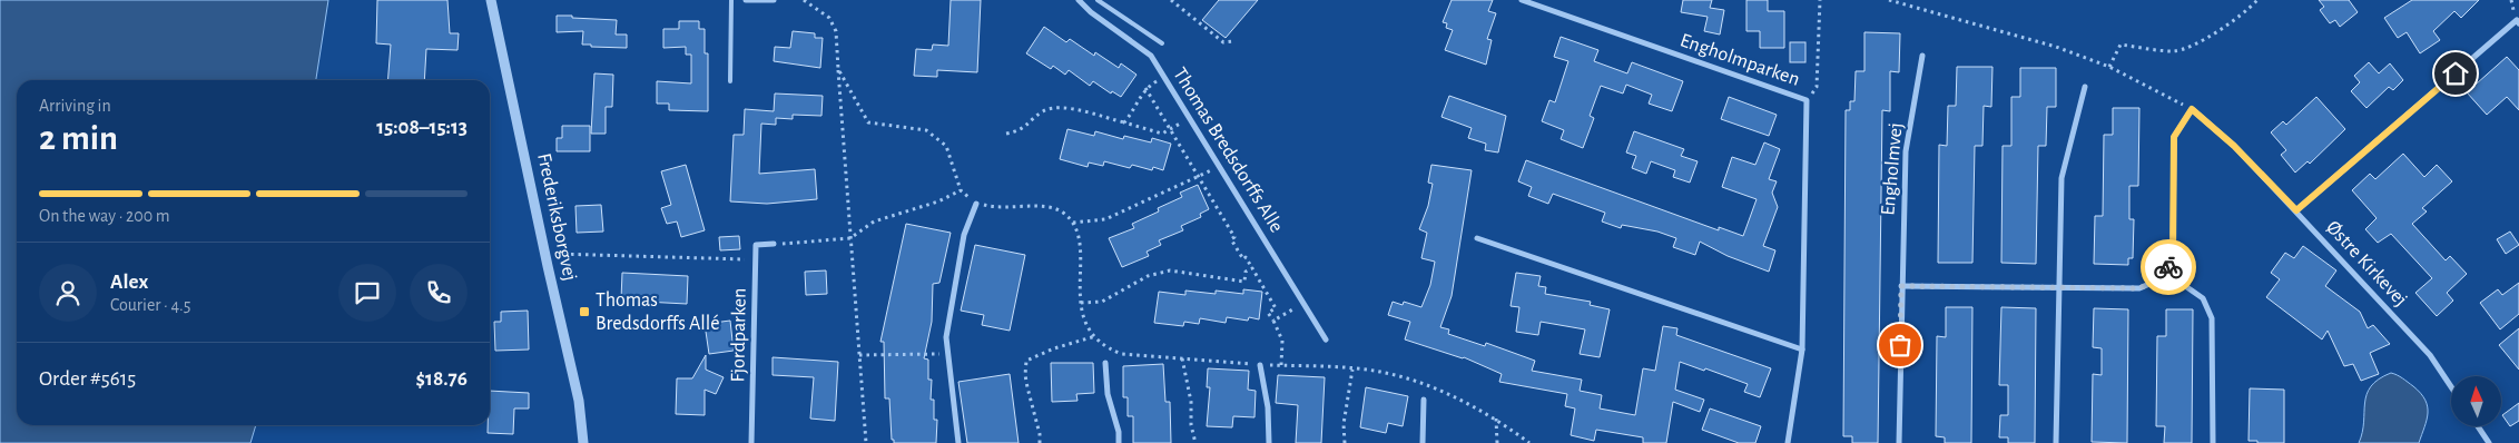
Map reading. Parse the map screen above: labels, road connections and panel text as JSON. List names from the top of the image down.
{
  "streets": {
    "street": [
      "Engholmparken",
      "Thomas Bredsdorffs Alle",
      "Engholmvej",
      "Frederiksborgvej",
      "Østre Kirkevej",
      "Fjordparken"
    ]
  },
  "places": {
    "transit": ["Thomas Bredsdorffs Allé"]
  },
  "north": "top",
  "page": {
    "heading": ["2 min", "Arriving in", "15:08–15:13"],
    "panel": [
      "Alex",
      "Courier · 4.5",
      "Order #5615",
      "$18.76"
    ],
    "bar": "On the way · 200 m"
  }
}
